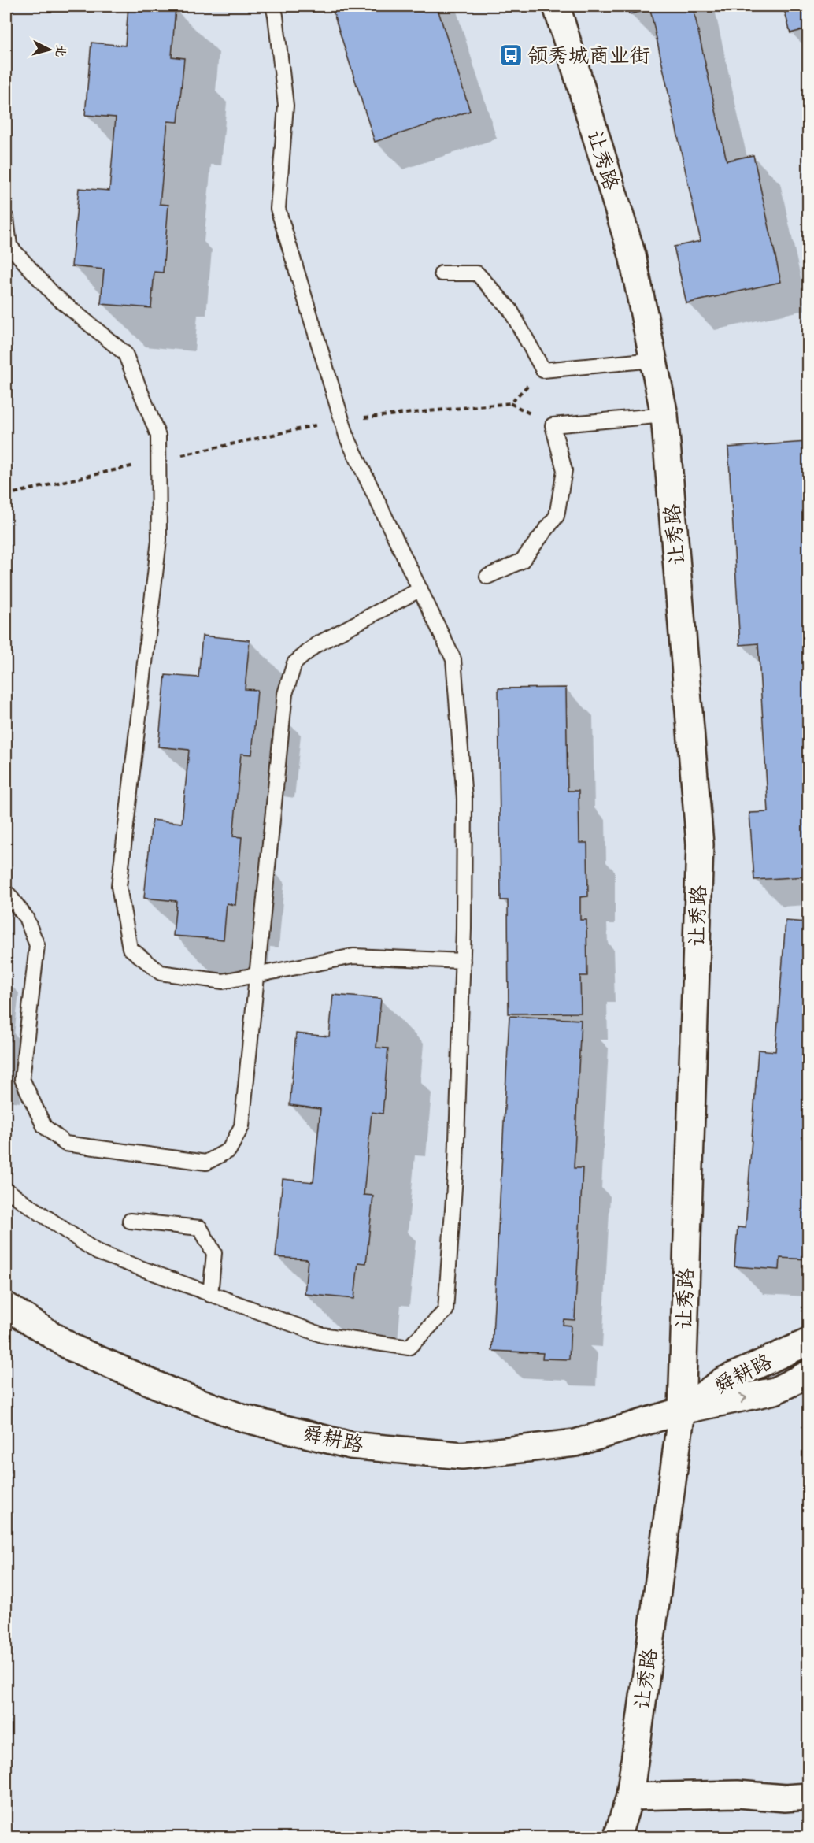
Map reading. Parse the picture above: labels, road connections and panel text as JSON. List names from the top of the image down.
{
  "streets": {
    "street": ["让秀路", "舜耕路"]
  },
  "crossings": [
    ["让秀路", "舜耕路"]
  ],
  "places": {
    "bus stop": ["领秀城商业街"]
  },
  "north": "right"
}
